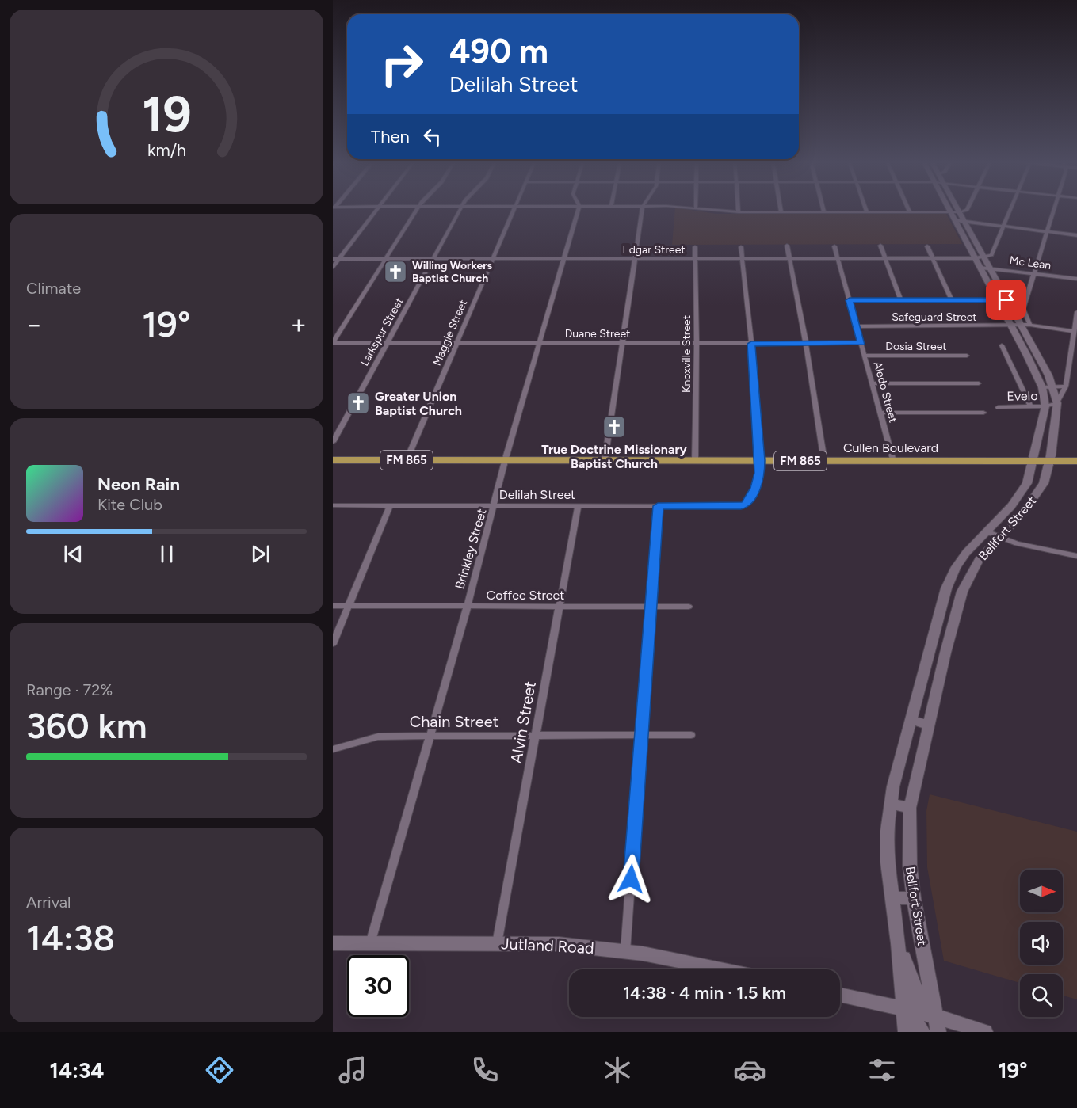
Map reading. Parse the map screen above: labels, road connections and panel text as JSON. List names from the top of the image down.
{
  "streets": {
    "main road": [
      "Cullen Boulevard",
      "FM 865",
      "Bellfort Street",
      "Jutland Road"
    ],
    "street": [
      "Edgar Street",
      "Mc Lean",
      "Safeguard Street",
      "Larkspur Street",
      "Maggie Street",
      "Duane Street",
      "Dosia Street",
      "Knoxville Street",
      "Aledo Street",
      "Evelo",
      "Delilah Street",
      "Brinkley Street",
      "Coffee Street",
      "Chain Street",
      "Alvin Street"
    ]
  },
  "crossings": [
    ["Edgar Street", "Larkspur Street"],
    ["Edgar Street", "Maggie Street"],
    ["Edgar Street", "Knoxville Street"],
    ["Edgar Street", "Aledo Street"],
    ["Edgar Street", "Bellfort Street"],
    ["Edgar Street", "Brinkley Street"],
    ["Mc Lean", "Bellfort Street"],
    ["Safeguard Street", "Aledo Street"],
    ["Safeguard Street", "Bellfort Street"],
    ["Larkspur Street", "Duane Street"],
    ["Maggie Street", "Duane Street"],
    ["Maggie Street", "Cullen Boulevard"],
    ["Duane Street", "Knoxville Street"],
    ["Duane Street", "Aledo Street"],
    ["Duane Street", "Brinkley Street"],
    ["Dosia Street", "Aledo Street"],
    ["Knoxville Street", "Cullen Boulevard"],
    ["Aledo Street", "Cullen Boulevard"],
    ["Evelo", "Bellfort Street"],
    ["Cullen Boulevard", "Delilah Street"],
    ["Cullen Boulevard", "Bellfort Street"],
    ["Cullen Boulevard", "Brinkley Street"],
    ["Delilah Street", "Brinkley Street"],
    ["Delilah Street", "Alvin Street"],
    ["Brinkley Street", "Coffee Street"],
    ["Brinkley Street", "Chain Street"],
    ["Brinkley Street", "Jutland Road"],
    ["Coffee Street", "Alvin Street"],
    ["Chain Street", "Alvin Street"],
    ["Alvin Street", "Jutland Road"]
  ],
  "places": {
    "church": ["Willing Workers Baptist Church", "Greater Union Baptist Church", "True Doctrine Missionary Baptist Church"]
  },
  "north": "right",
  "page": {
    "turn": ["490 m", "Delilah Street"],
    "then": "Then",
    "tile": [
      "Climate",
      ["Range · 72%", "360 km"],
      ["Arrival", "14:38"]
    ],
    "heat": ["−", "19°", "+"],
    "song": ["Neon Rain", "Kite Club"],
    "limit": "30",
    "trip": "14:38 · 4 min · 1.5 km",
    "tabs": ["14:34", "19°"],
    "gauge": ["19", "km/h"]
  }
}
